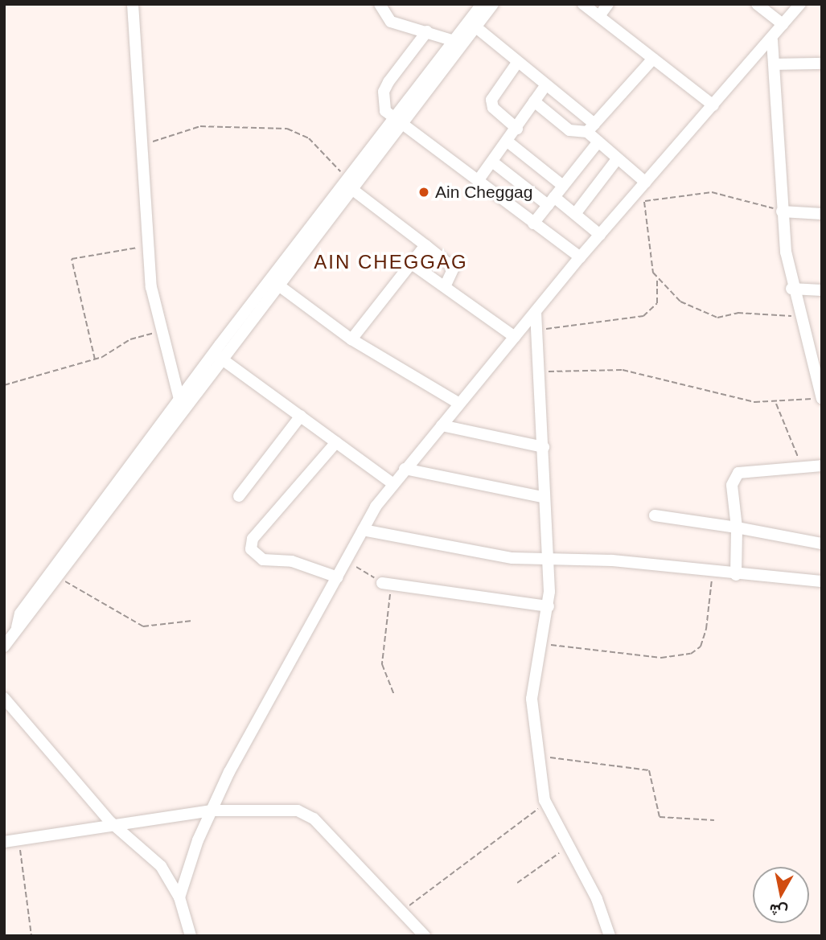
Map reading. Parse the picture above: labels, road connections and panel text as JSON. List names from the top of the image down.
{
  "districts": ["AIN CHEGGAG"],
  "places": ["Ain Cheggag"],
  "north": "bottom"
}
